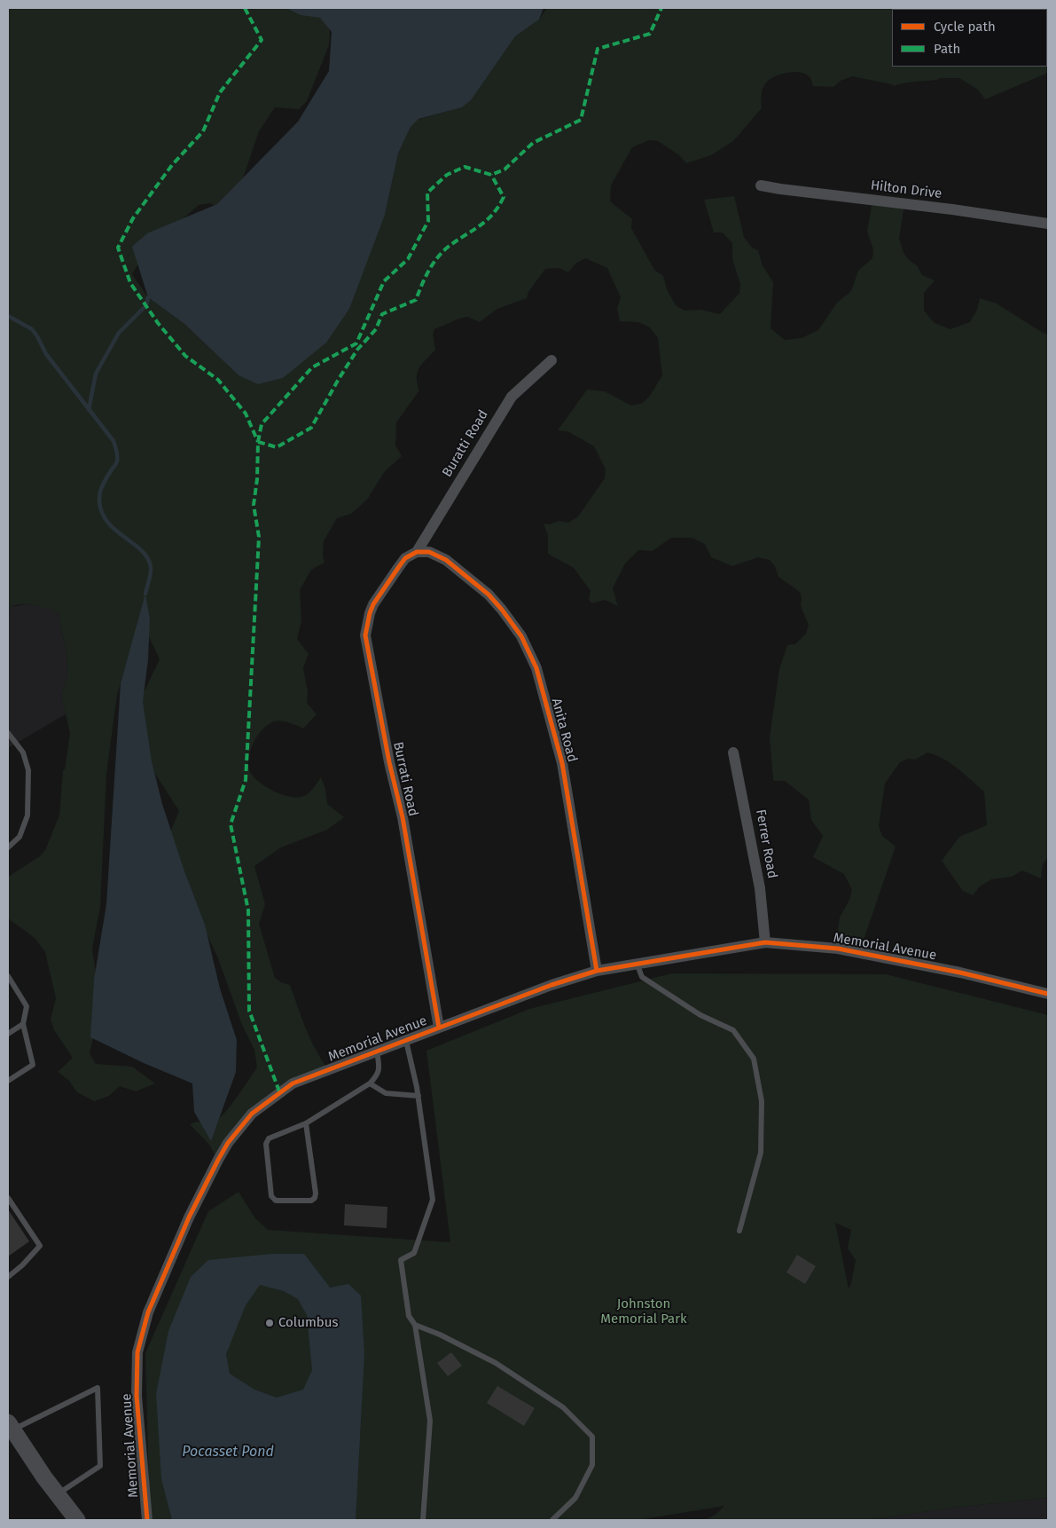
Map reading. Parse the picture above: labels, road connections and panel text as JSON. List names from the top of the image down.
{
  "streets": {
    "street": [
      "Hilton Drive",
      "Buratti Road",
      "Anita Road",
      "Burrati Road",
      "Ferrer Road",
      "Memorial Avenue"
    ]
  },
  "crossings": [
    ["Buratti Road", "Anita Road"],
    ["Buratti Road", "Burrati Road"],
    ["Anita Road", "Burrati Road"],
    ["Anita Road", "Memorial Avenue"],
    ["Burrati Road", "Memorial Avenue"],
    ["Ferrer Road", "Memorial Avenue"]
  ],
  "water": ["Pocasset Pond"],
  "parks": ["Johnston Memorial Park"],
  "places": ["Columbus"],
  "legend": ["Cycle path", "Path"]
}
